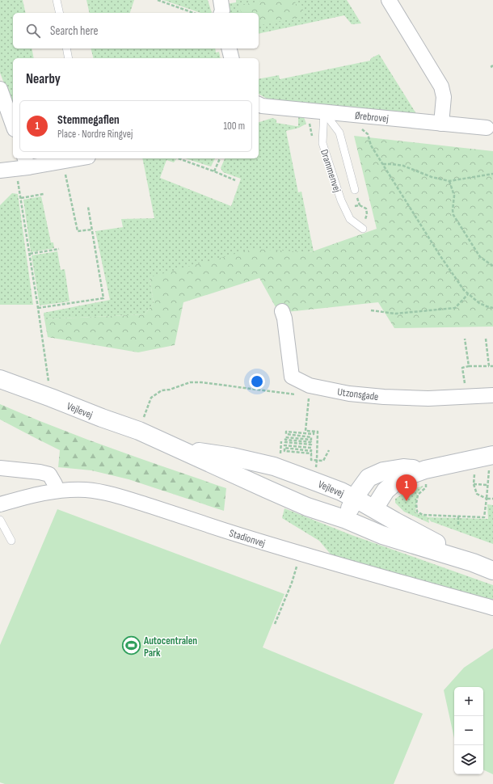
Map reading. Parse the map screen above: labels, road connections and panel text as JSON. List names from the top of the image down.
{
  "streets": {
    "main road": ["Vejlevej"],
    "street": ["Ørebrovej", "Utzonsgade", "Stadionvej"],
    "lane": ["Drammenvej"]
  },
  "crossings": [
    ["Ørebrovej", "Drammenvej"]
  ],
  "places": {
    "sports": ["Autocentralen Park"]
  },
  "page": {
    "search": "Search here",
    "heading": "Nearby",
    "list": [
      {
        "mark": "1",
        "name": "Stemmegaflen",
        "note": "Place · Nordre Ringvej",
        "value": "100 m"
      }
    ],
    "pins": "1",
    "map_buttons": ["+", "−"]
  }
}
